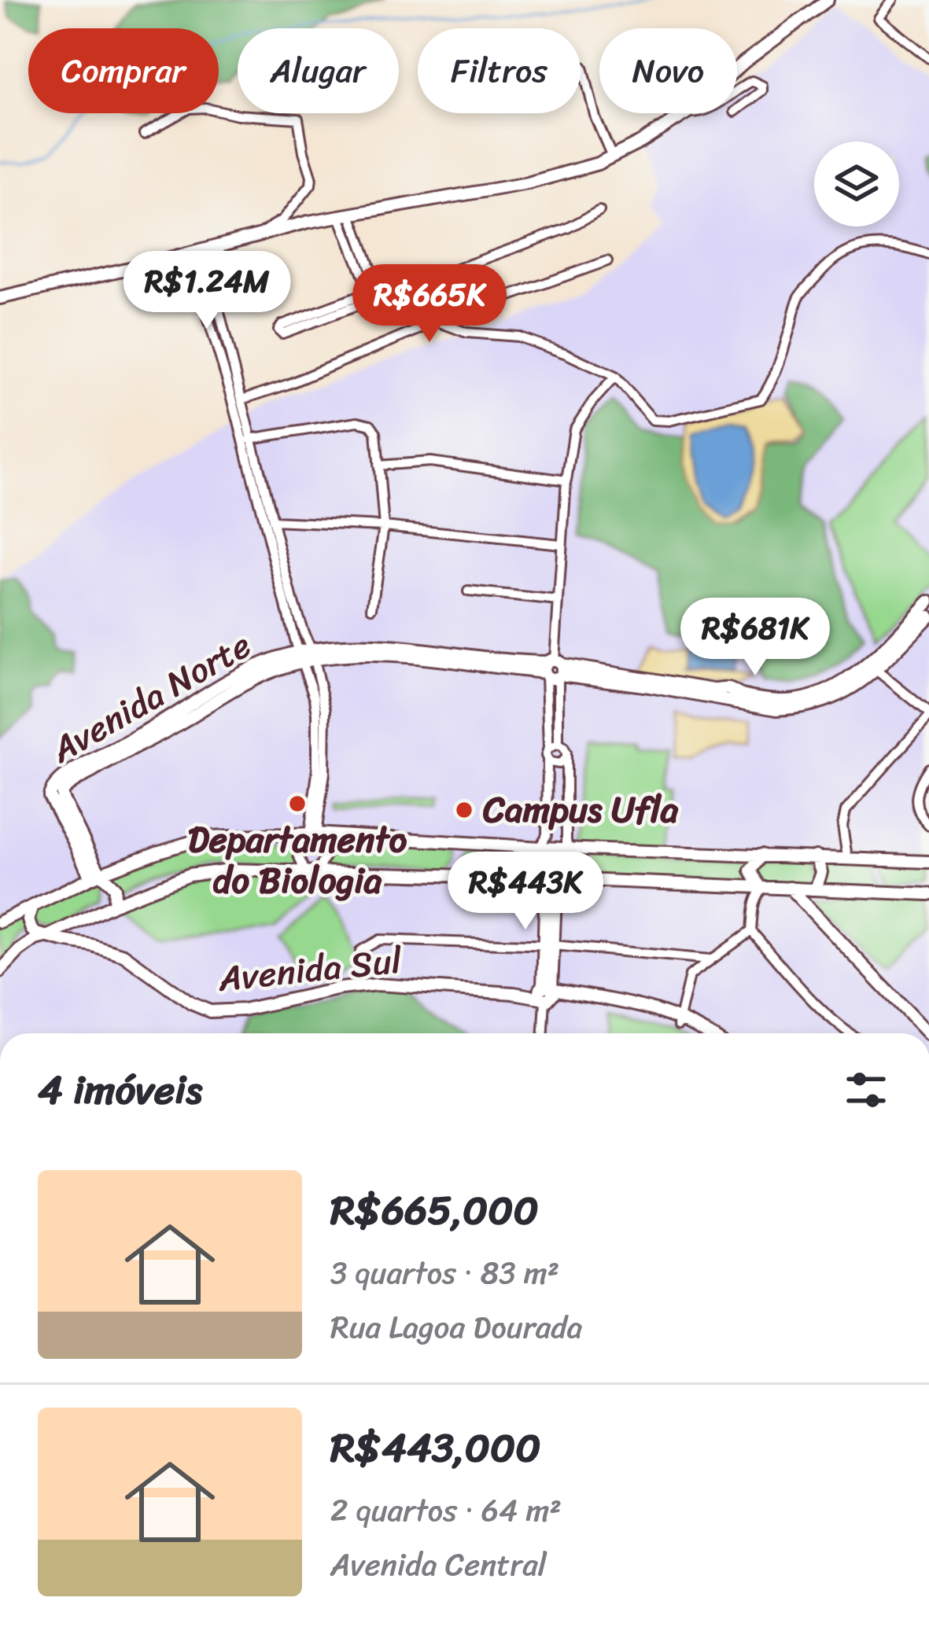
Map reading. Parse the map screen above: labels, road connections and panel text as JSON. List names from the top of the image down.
{
  "streets": {
    "street": ["Avenida Norte", "Avenida Sul"]
  },
  "places": ["Departamento do Biologia", "Campus Ufla"],
  "page": {
    "chip": [
      "Comprar",
      "Alugar",
      "Filtros",
      "Novo"
    ],
    "price": [
      "R$1.24M",
      "R$665K",
      "R$681K",
      "R$443K"
    ],
    "heading": "4 imóveis",
    "list": [
      {
        "name": "R$665,000",
        "note": "3 quartos · 83 m² · Rua Lagoa Dourada"
      },
      {
        "name": "R$443,000",
        "note": "2 quartos · 64 m² · Avenida Central"
      }
    ]
  }
}
